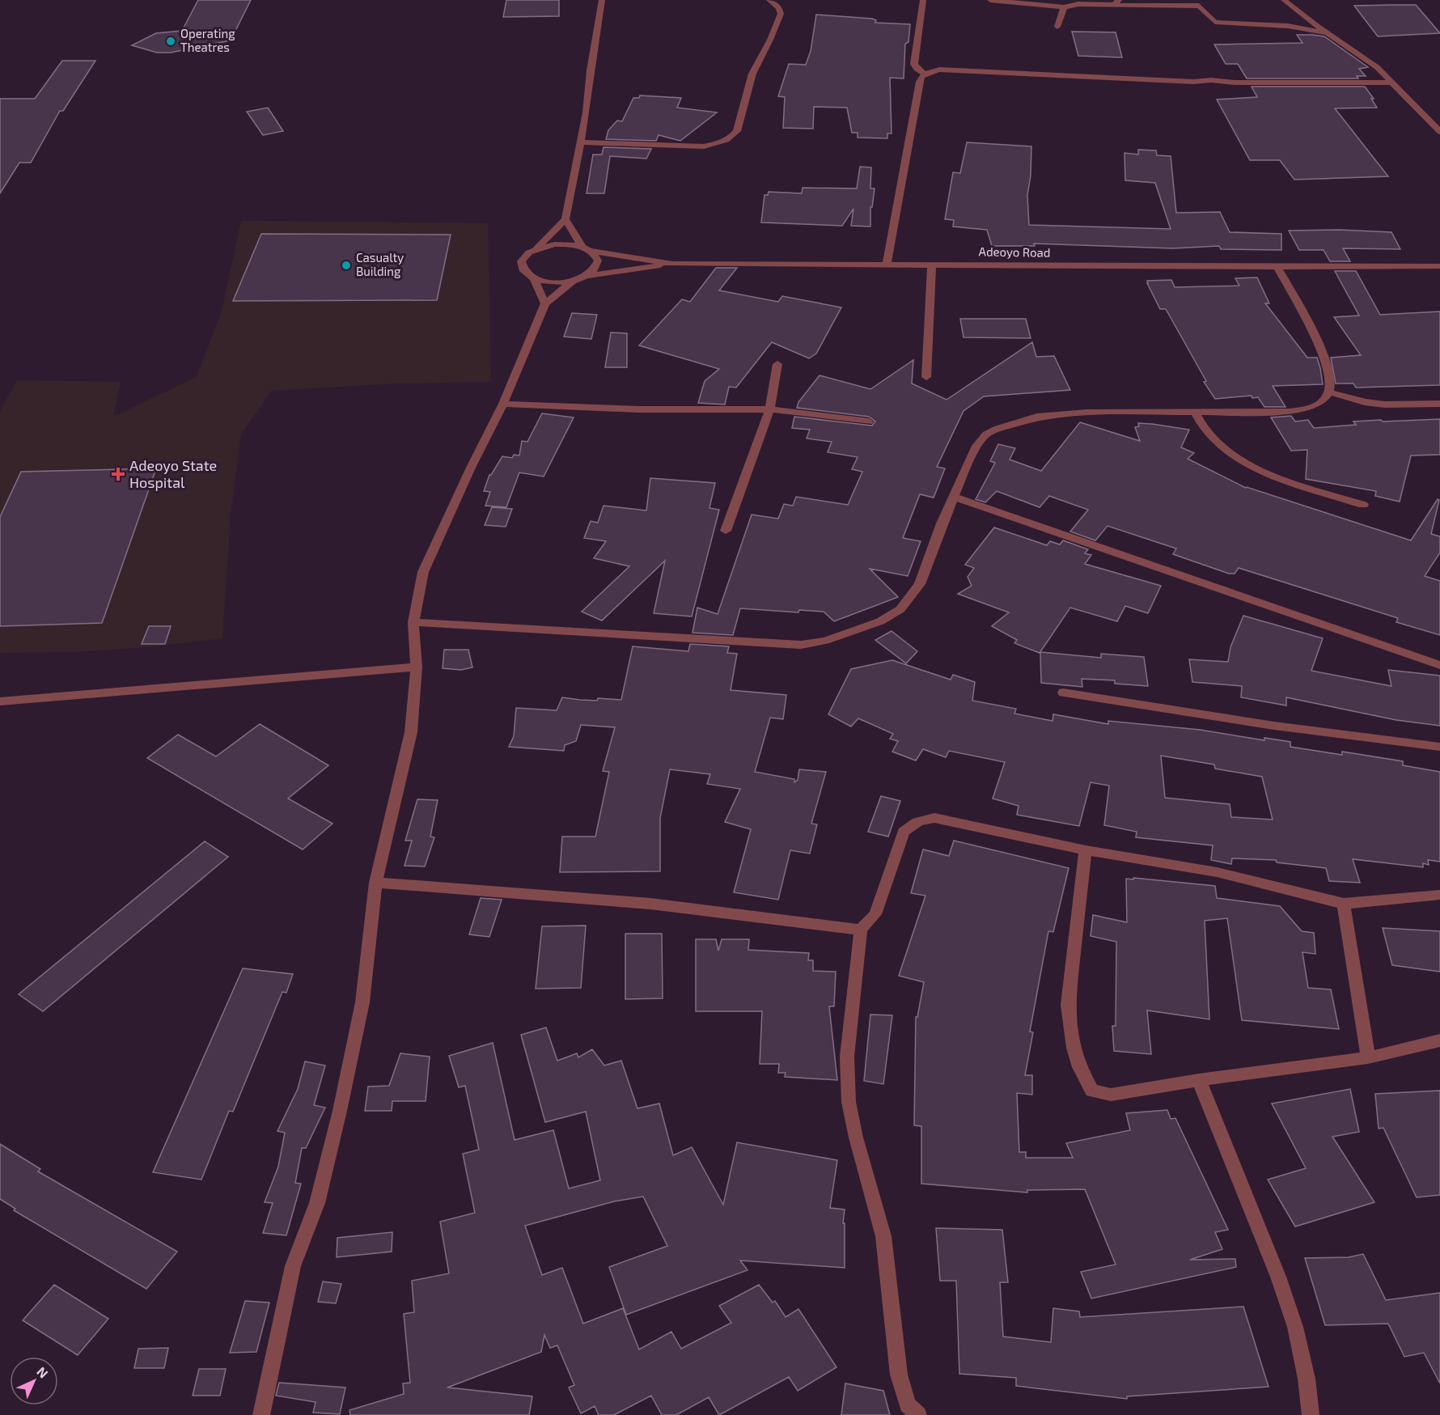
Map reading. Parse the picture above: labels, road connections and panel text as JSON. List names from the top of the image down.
{
  "streets": {
    "street": ["Adeoyo Road"]
  },
  "places": {
    "other": ["Operating Theatres", "Casualty Building"],
    "health": ["Adeoyo State Hospital"]
  },
  "north": "top right"
}
